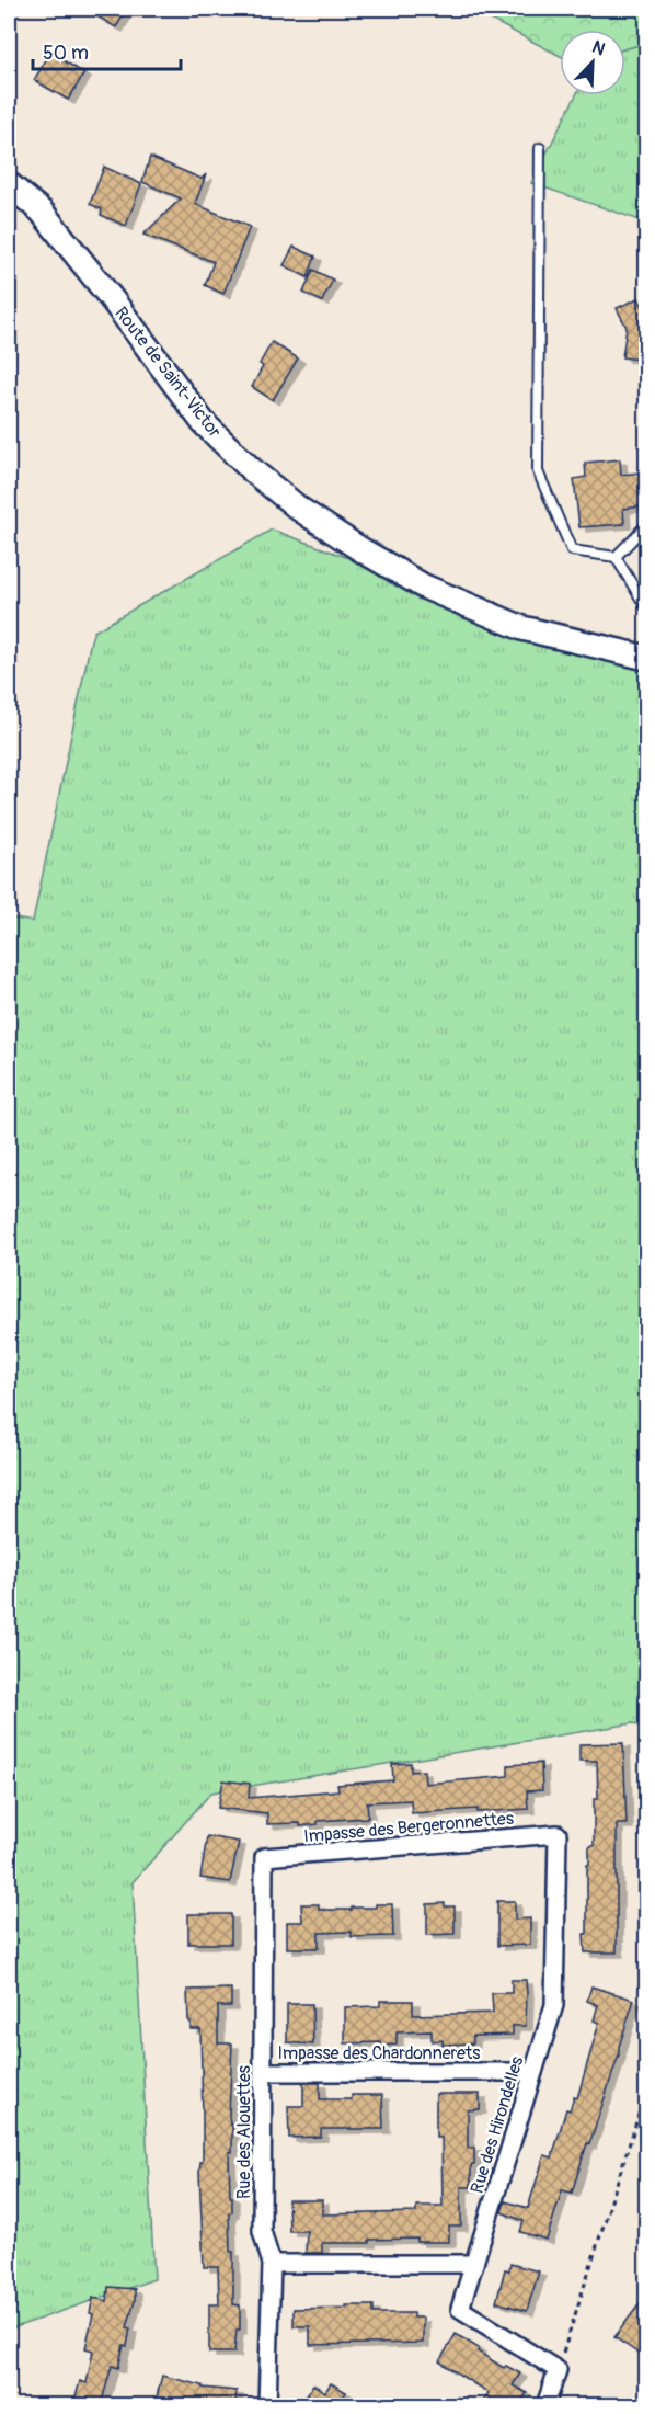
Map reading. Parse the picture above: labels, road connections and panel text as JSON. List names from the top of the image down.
{
  "streets": {
    "main road": ["Route de Saint-Victor"],
    "street": [
      "Impasse des Bergeronnettes",
      "Impasse des Chardonnerets",
      "Rue des Hirondelles",
      "Rue des Alouettes"
    ]
  },
  "crossings": [
    ["Impasse des Bergeronnettes", "Rue des Hirondelles"],
    ["Impasse des Bergeronnettes", "Rue des Alouettes"],
    ["Impasse des Chardonnerets", "Rue des Hirondelles"],
    ["Impasse des Chardonnerets", "Rue des Alouettes"]
  ],
  "scale_bar": "50 m",
  "north": "top right"
}
